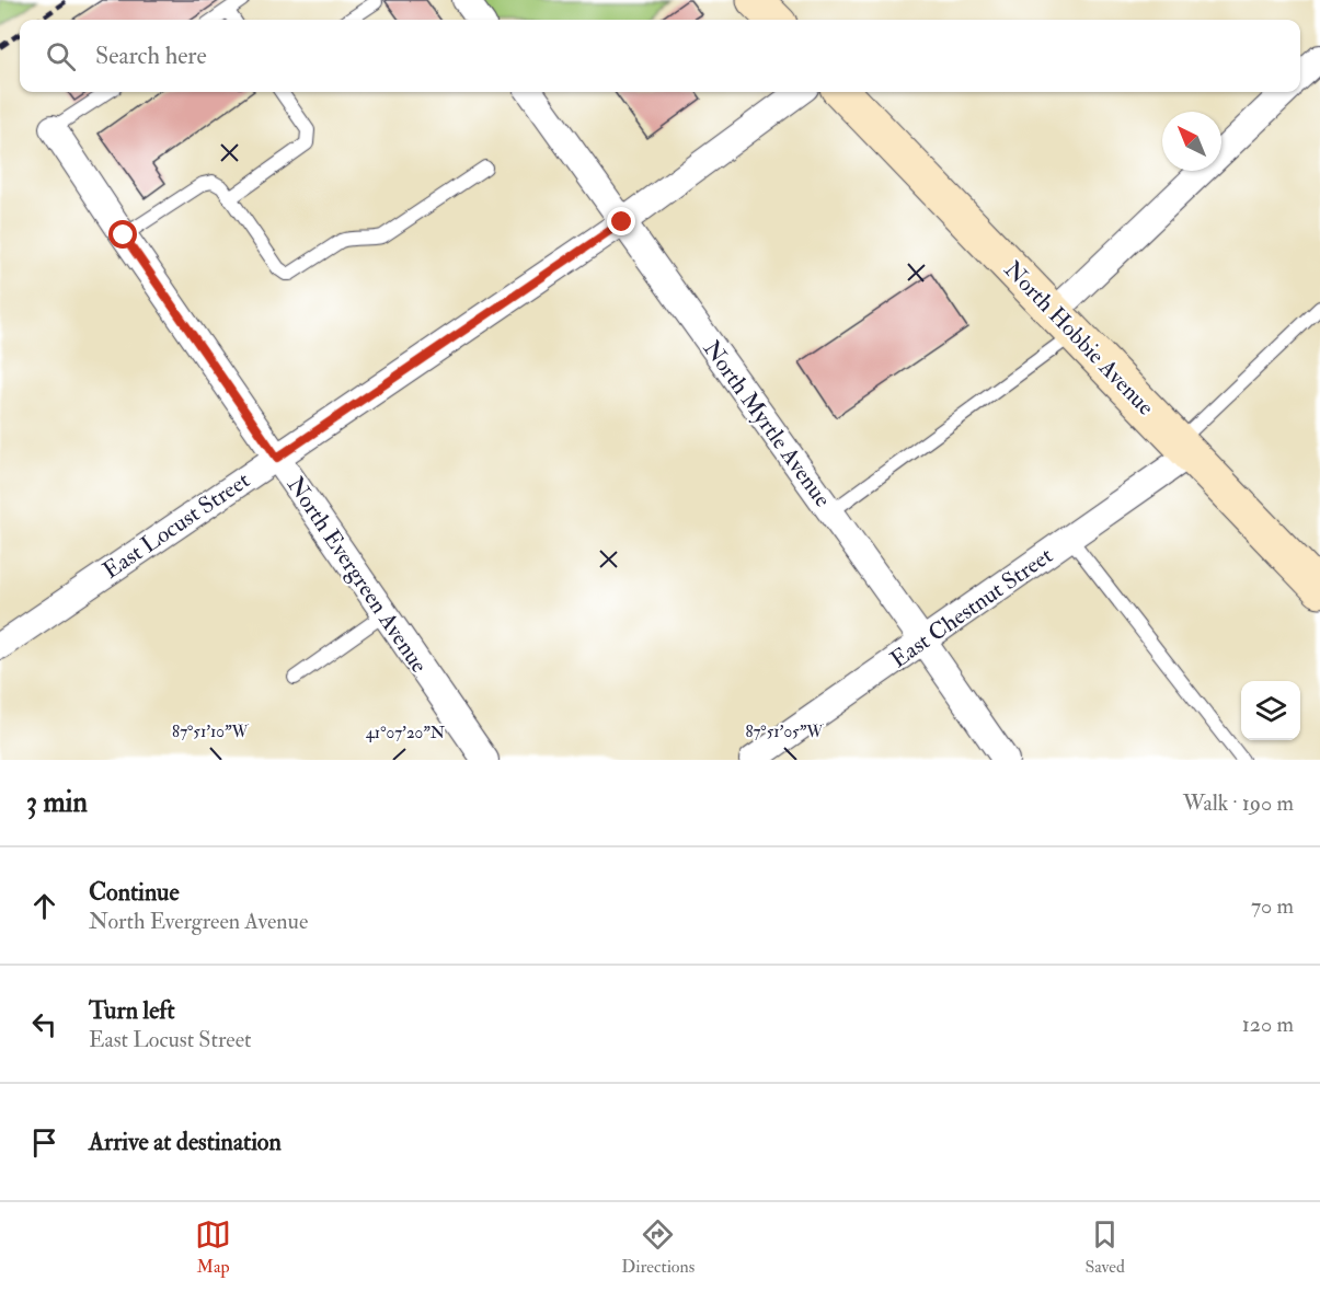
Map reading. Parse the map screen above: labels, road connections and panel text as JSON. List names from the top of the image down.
{
  "streets": {
    "main road": ["North Hobbie Avenue"],
    "street": [
      "North Myrtle Avenue",
      "East Locust Street",
      "North Evergreen Avenue",
      "East Chestnut Street"
    ]
  },
  "crossings": [
    ["North Hobbie Avenue", "East Chestnut Street"],
    ["North Myrtle Avenue", "East Locust Street"],
    ["North Myrtle Avenue", "East Chestnut Street"],
    ["East Locust Street", "North Evergreen Avenue"]
  ],
  "north": "top left",
  "page": {
    "search": "Search here",
    "heading": ["3 min", "Walk · 190 m"],
    "list": [
      ["Continue", "North Evergreen Avenue", "70 m"],
      ["Turn left", "East Locust Street", "120 m"],
      "Arrive at destination"
    ],
    "nav": ["Map", "Directions", "Saved"]
  },
  "coordinates": ["87°51'10\"W", "87°51'05\"W", "41°07'20\"N"]
}
